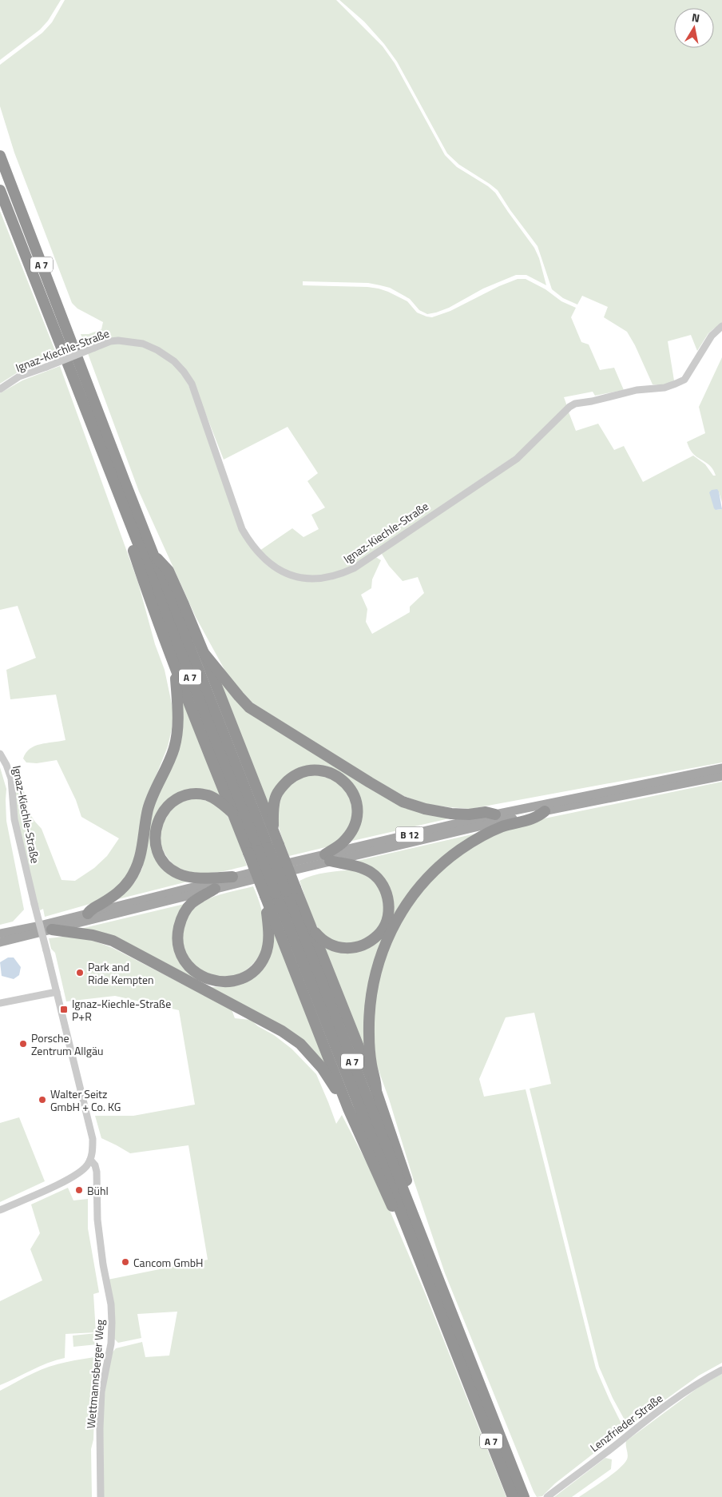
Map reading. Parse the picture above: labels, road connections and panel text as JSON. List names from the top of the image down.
{
  "streets": {
    "highway": ["A 7"],
    "main road": ["B 12"],
    "street": ["Ignaz-Kiechle-Straße", "Wettmannsberger Weg", "Lenzfrieder Straße"]
  },
  "crossings": [
    ["A 7", "B 12"]
  ],
  "places": {
    "other": [
      "Park and Ride Kempten",
      "Porsche Zentrum Allgäu",
      "Walter Seitz GmbH + Co. KG",
      "Bühl",
      "Cancom GmbH"
    ],
    "transit": ["Ignaz-Kiechle-Straße P+R"]
  },
  "north": "top"
}
